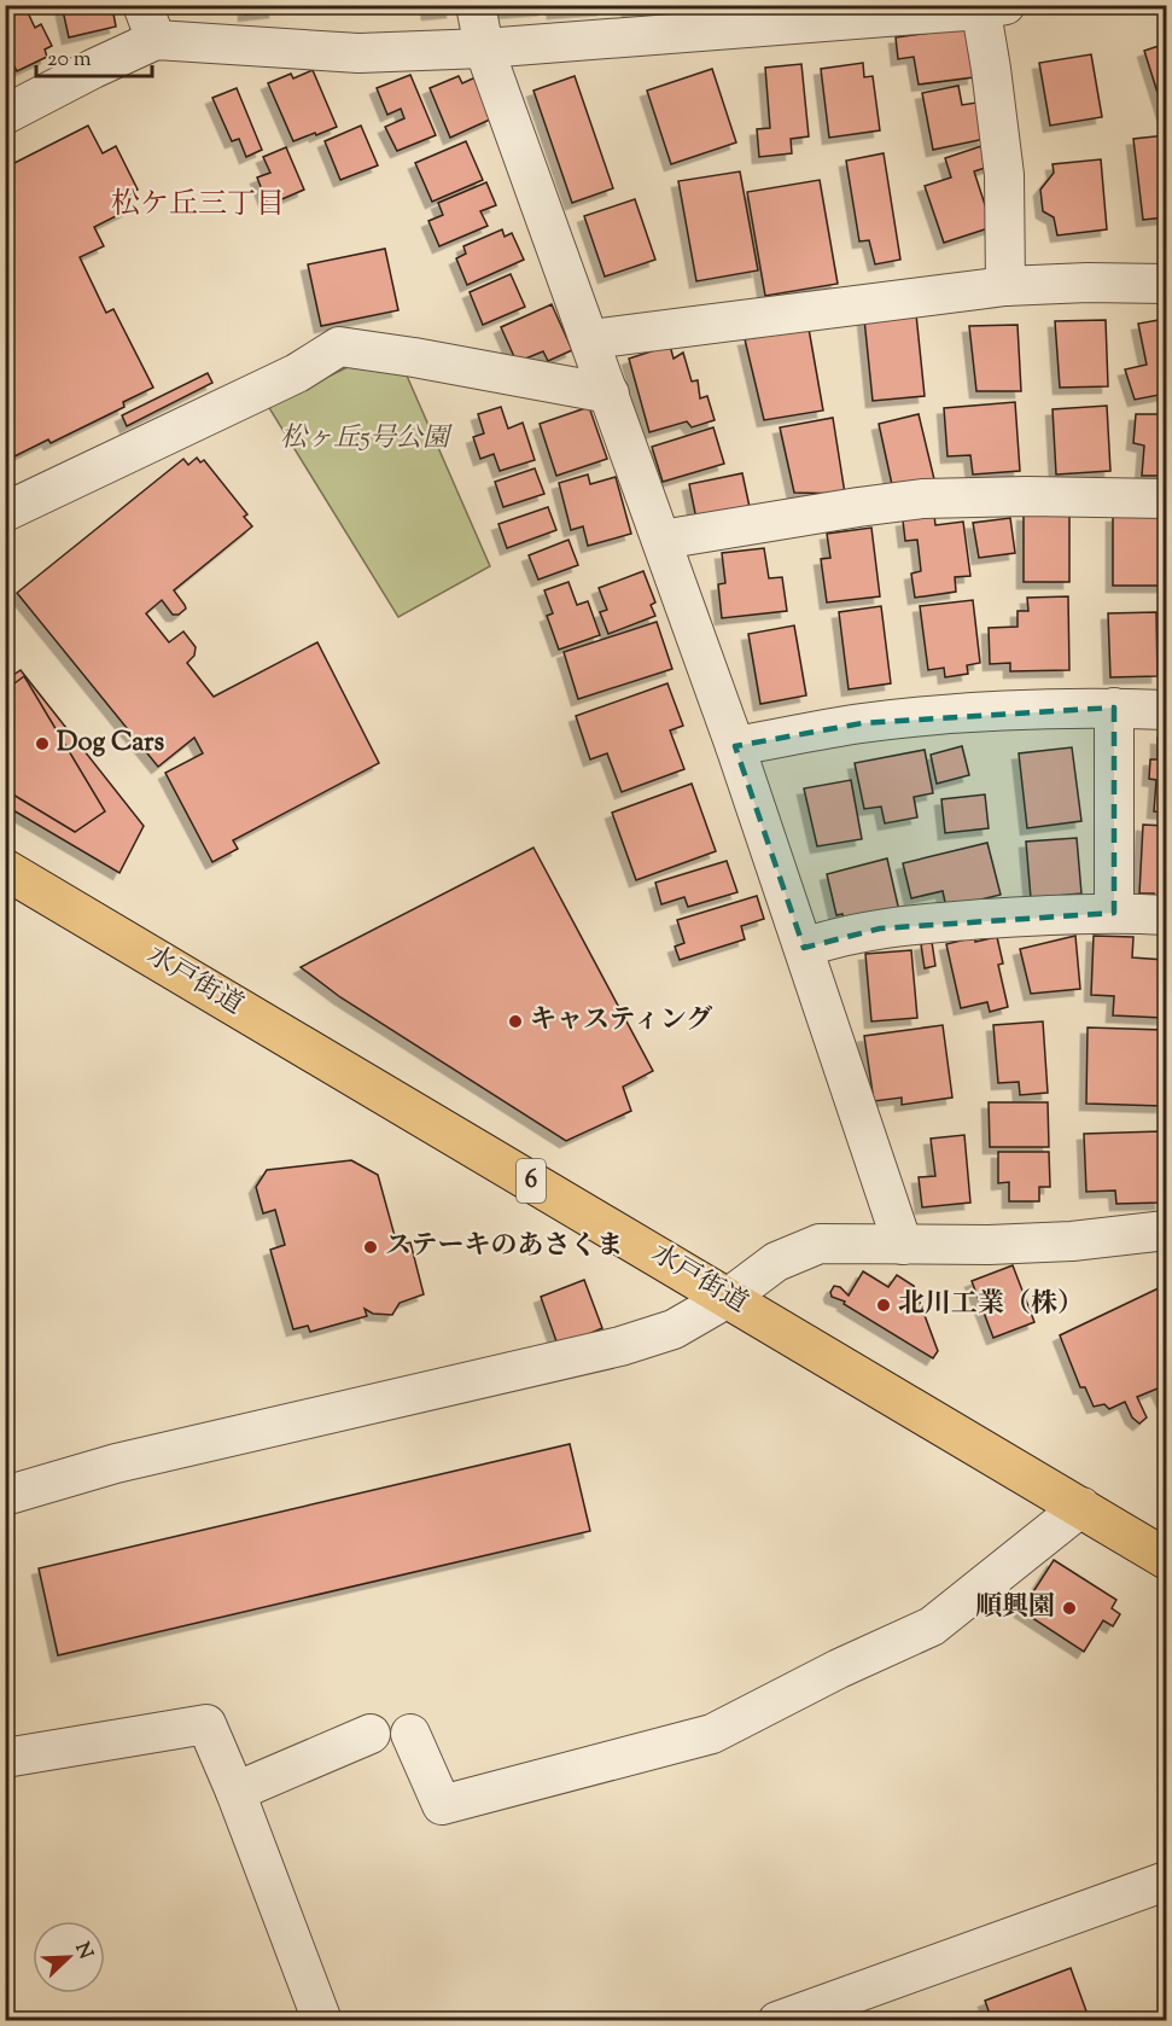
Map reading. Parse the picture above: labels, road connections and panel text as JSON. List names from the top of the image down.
{
  "streets": {
    "highway": ["水戸街道", "6"]
  },
  "districts": ["松ケ丘三丁目"],
  "parks": ["松ヶ丘5号公園"],
  "places": [
    "Dog Cars",
    "キャスティング",
    "ステーキのあさくま",
    "北川工業（株）",
    "順興園"
  ],
  "scale_bar": "20 m",
  "north": "top right"
}
